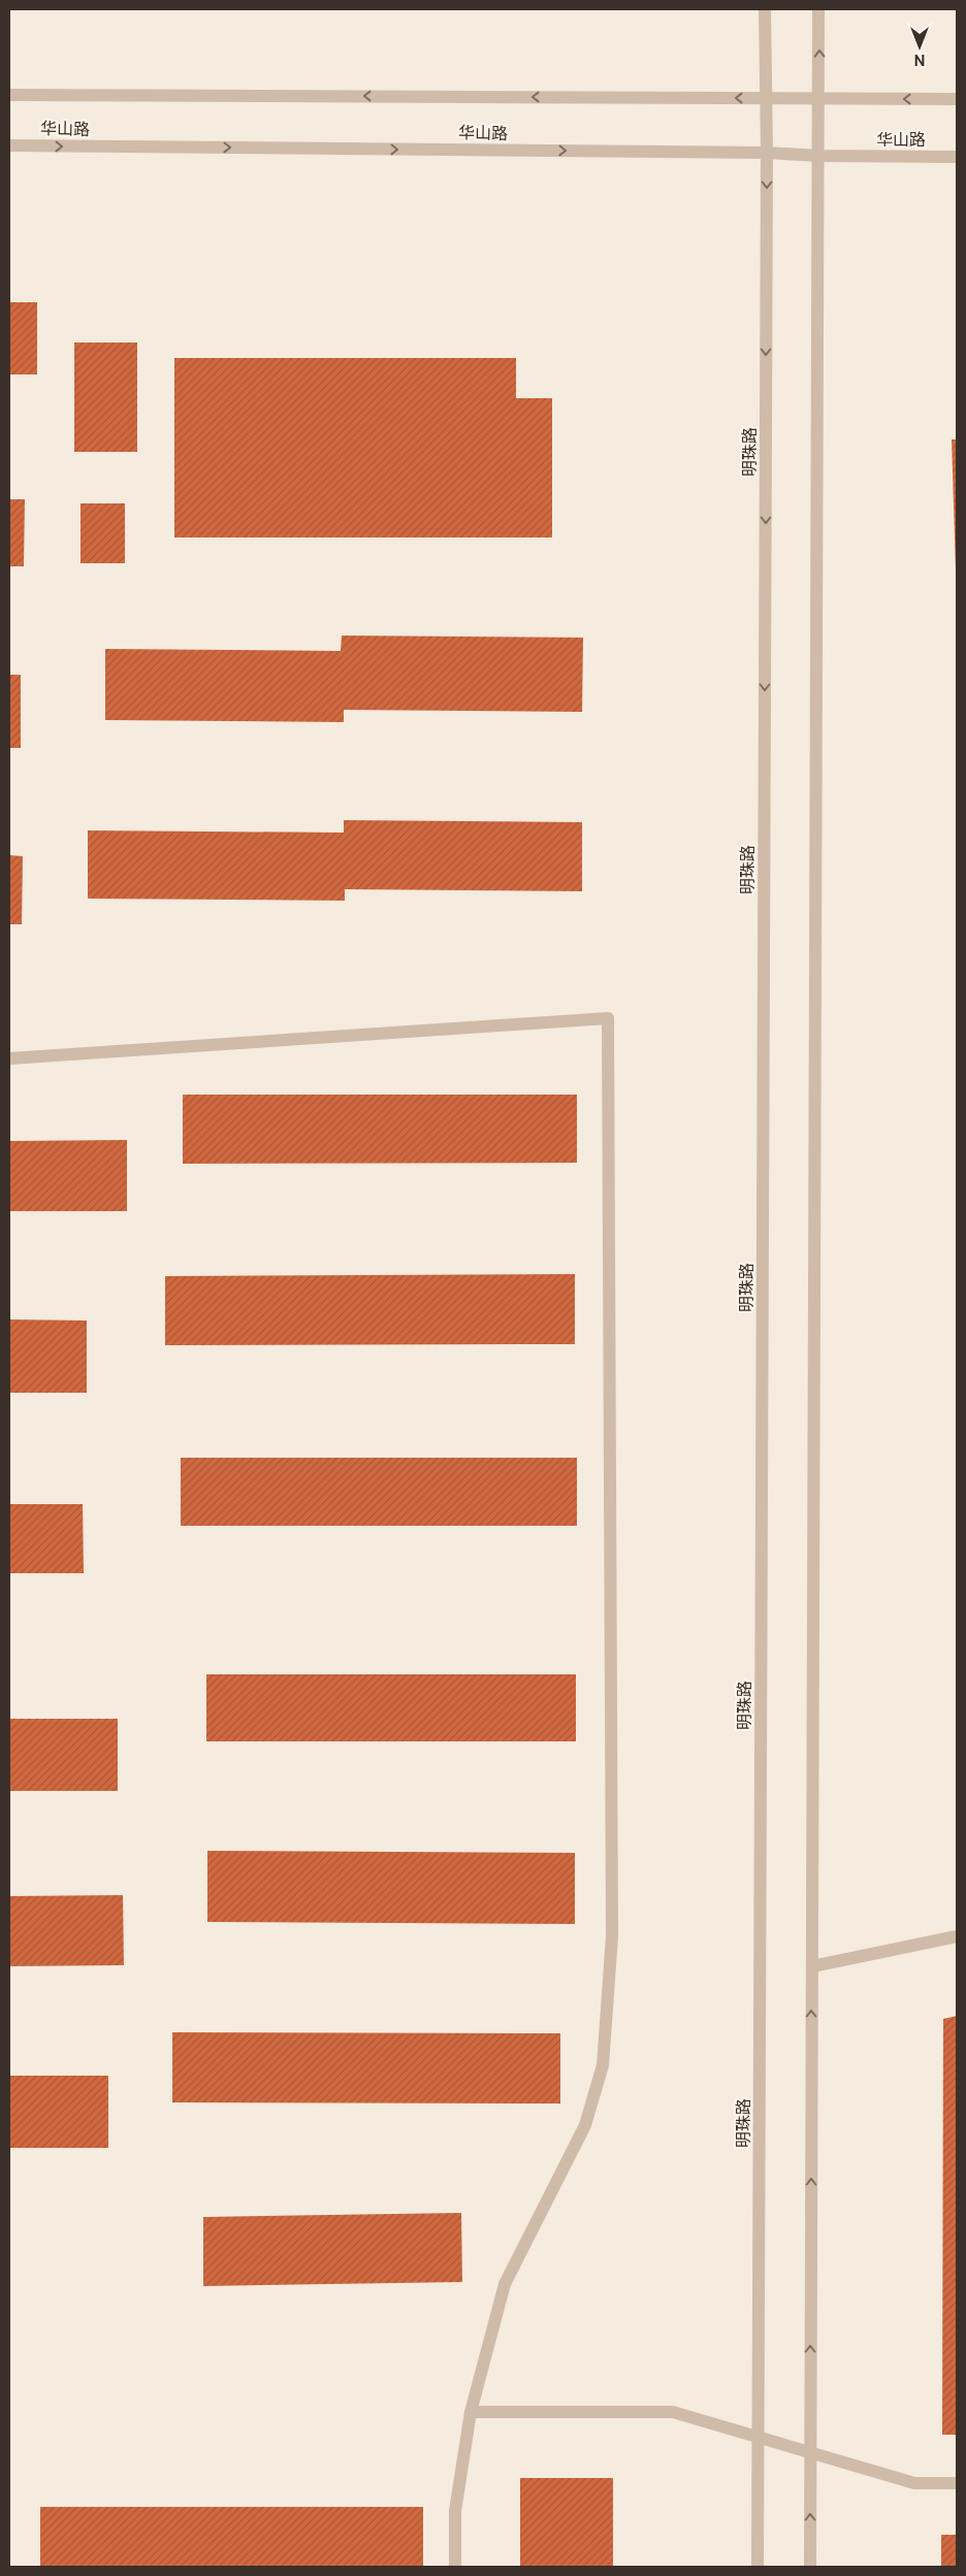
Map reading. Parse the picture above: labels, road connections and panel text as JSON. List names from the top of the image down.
{
  "streets": {
    "street": ["华山路", "明珠路"]
  },
  "crossings": [
    ["华山路", "明珠路"]
  ],
  "north": "bottom"
}
